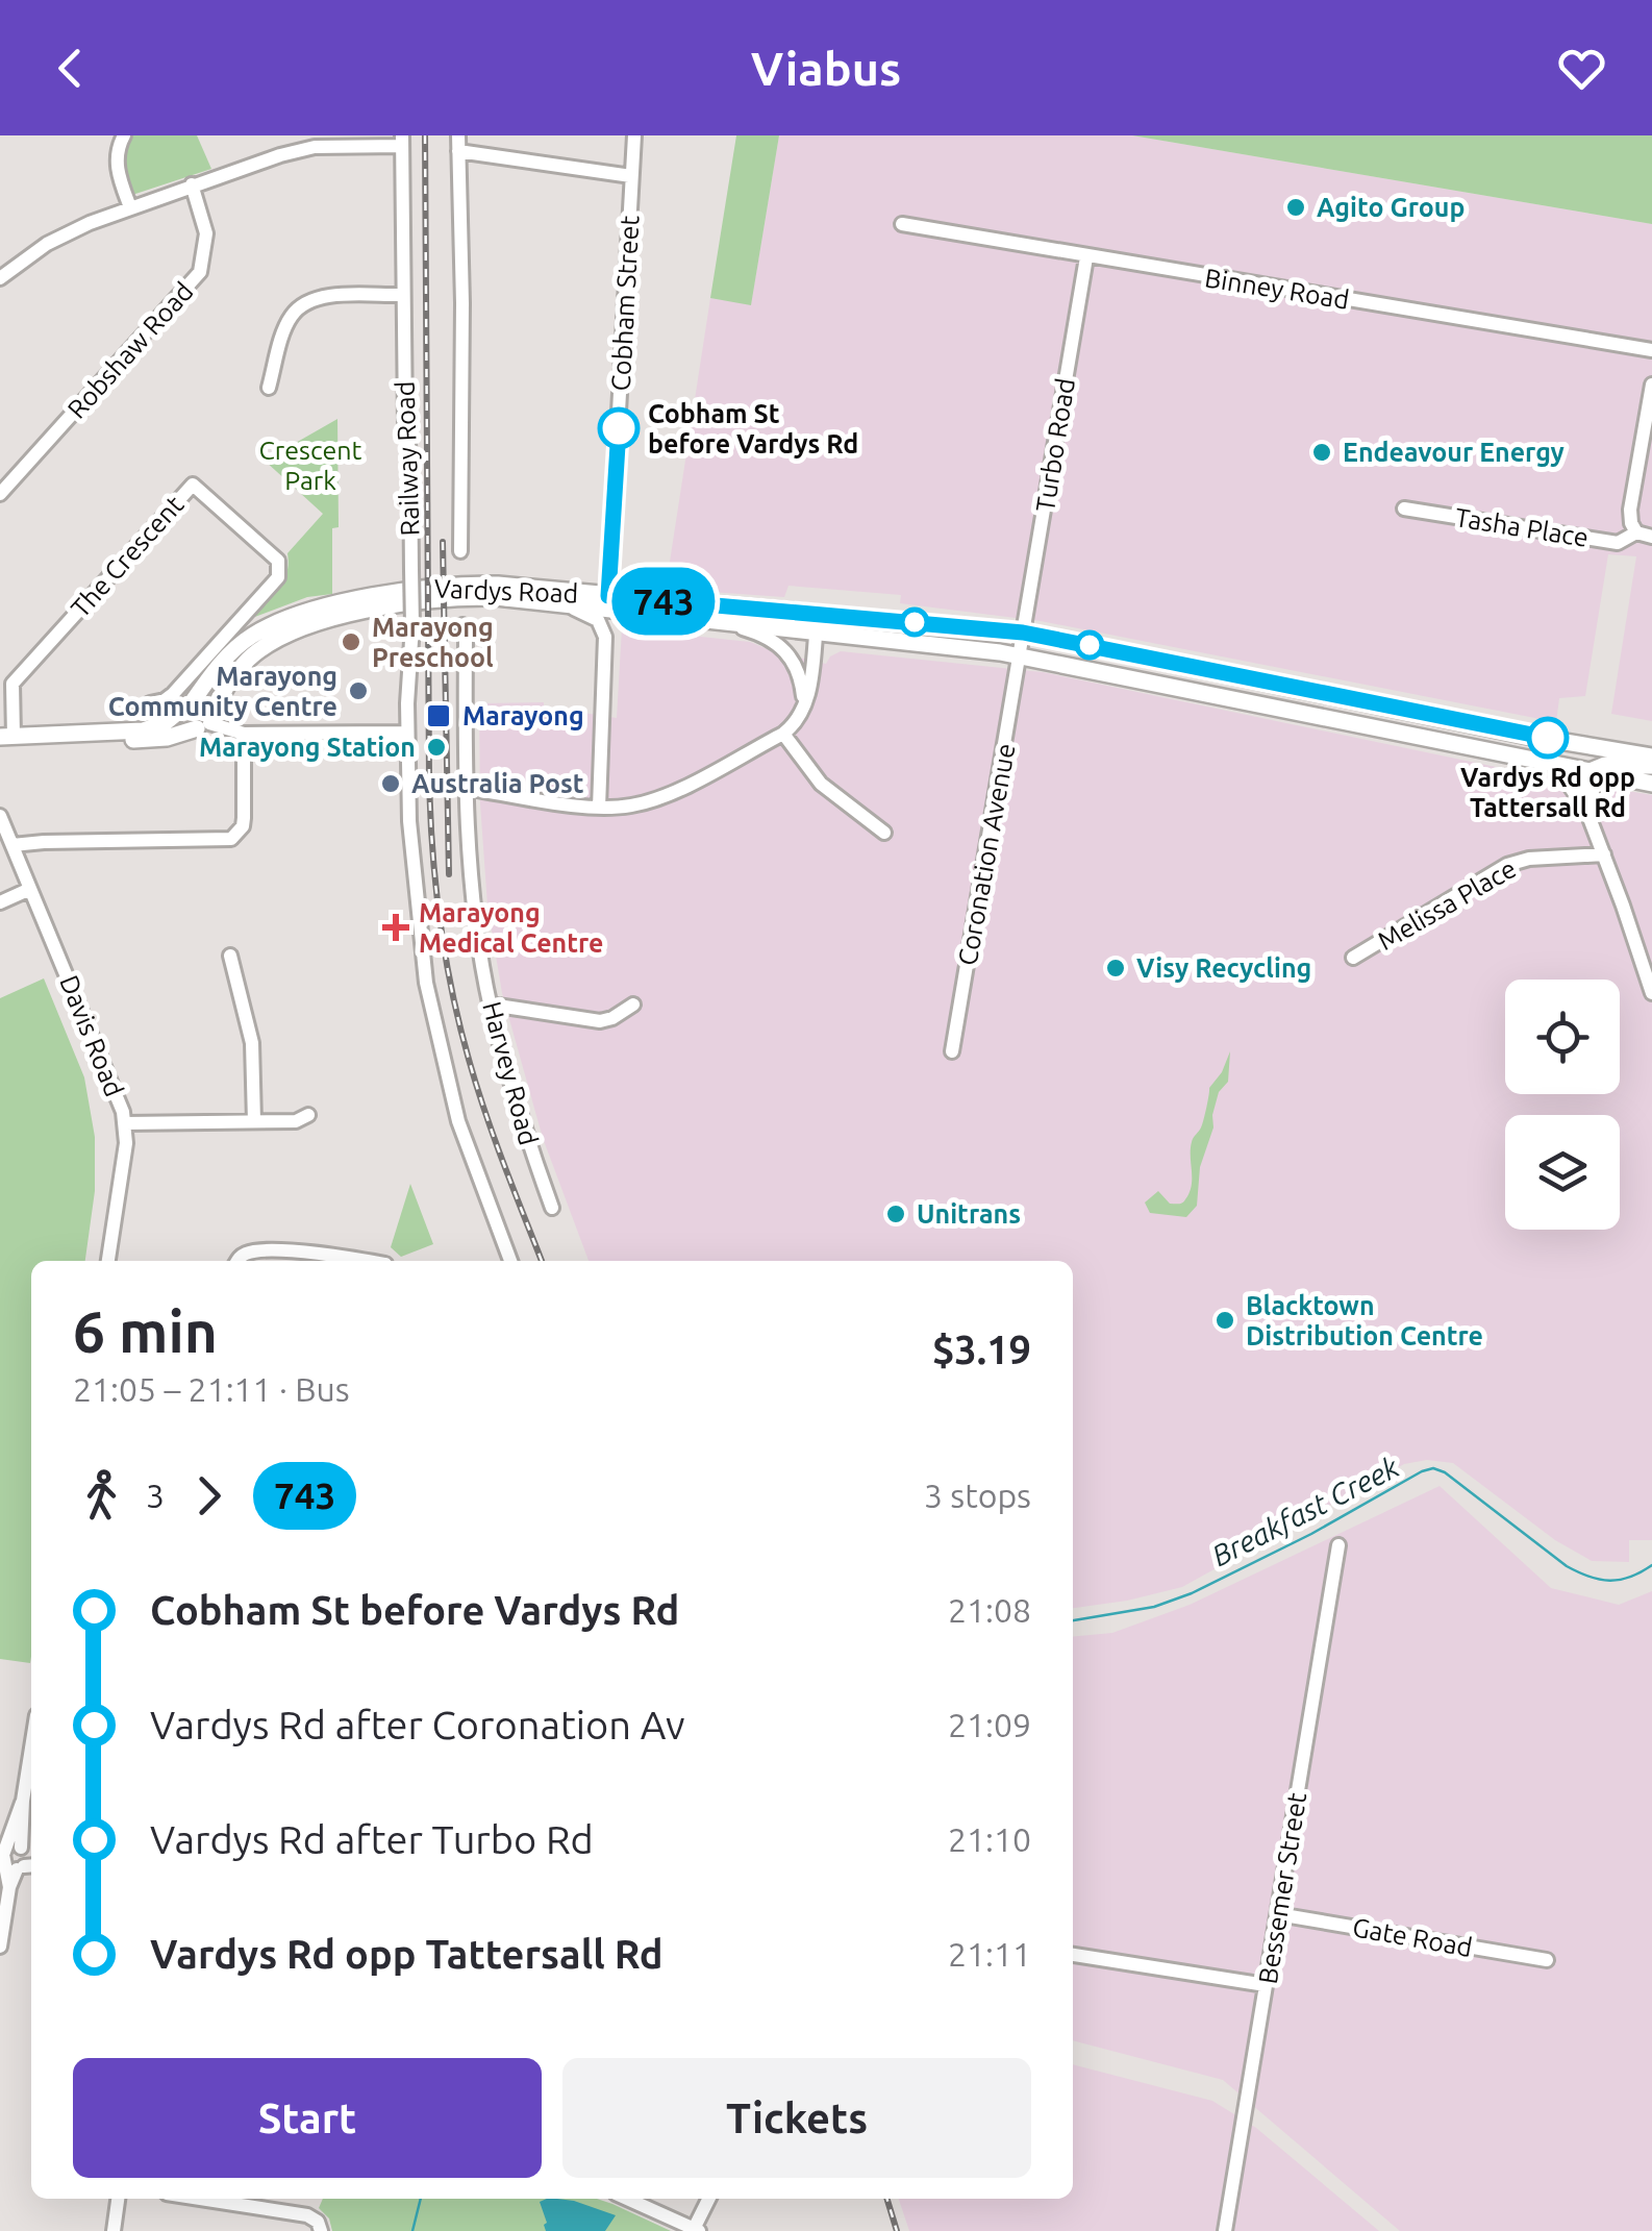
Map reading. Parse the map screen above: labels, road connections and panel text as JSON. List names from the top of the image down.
{
  "streets": {
    "main road": ["Vardys Road"],
    "street": [
      "Binney Road",
      "Cobham Street",
      "Robshaw Road",
      "Turbo Road",
      "Railway Road",
      "Tasha Place",
      "The Crescent",
      "Coronation Avenue",
      "Melissa Place",
      "Davis Road",
      "Harvey Road",
      "Bessemer Street",
      "Gate Road"
    ]
  },
  "crossings": [
    ["Binney Road", "Turbo Road"],
    ["Cobham Street", "Vardys Road"],
    ["Turbo Road", "Vardys Road"],
    ["Turbo Road", "Coronation Avenue"],
    ["Vardys Road", "Coronation Avenue"],
    ["Bessemer Street", "Gate Road"]
  ],
  "water": ["Breakfast Creek"],
  "parks": ["Crescent Park"],
  "places": {
    "other": [
      "Agito Group",
      "Cobham St before Vardys Rd",
      "Endeavour Energy",
      "Marayong Preschool",
      "Marayong Community Centre",
      "Vardys Rd opp Tattersall Rd",
      "Marayong Station",
      "Australia Post",
      "Visy Recycling",
      "Unitrans",
      "Blacktown Distribution Centre"
    ],
    "transit": ["Marayong"],
    "health": ["Marayong Medical Centre"]
  },
  "lines": ["bus line 743"],
  "page": {
    "header": "Viabus",
    "on_map": "743",
    "heading": ["6 min", "21:05 – 21:11 · Bus", "$3.19"],
    "legs": ["3", "743", "3 stops"],
    "list": [
      {
        "name": "Cobham St before Vardys Rd",
        "value": "21:08"
      },
      {
        "name": "Vardys Rd after Coronation Av",
        "value": "21:09"
      },
      {
        "name": "Vardys Rd after Turbo Rd",
        "value": "21:10"
      },
      {
        "name": "Vardys Rd opp Tattersall Rd",
        "value": "21:11"
      }
    ],
    "buttons": ["Start", "Tickets"]
  }
}
